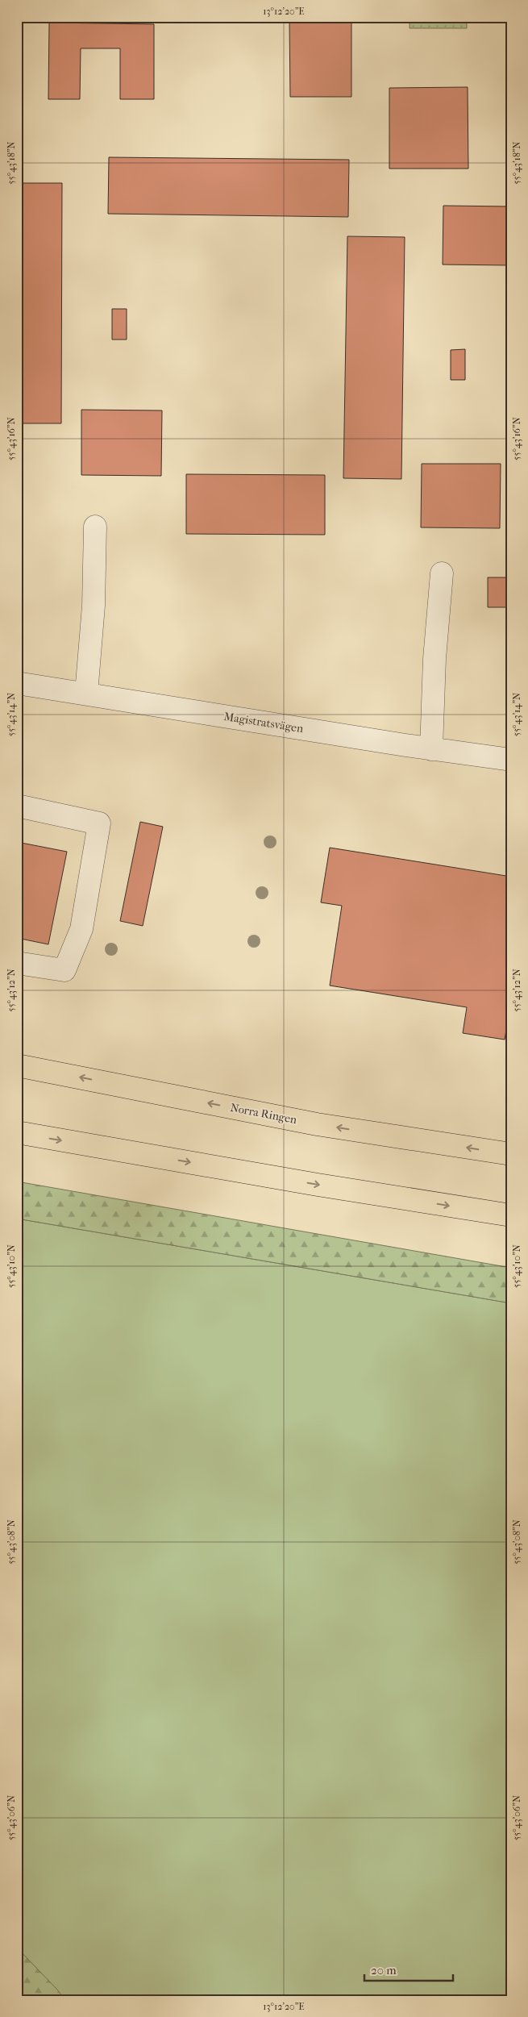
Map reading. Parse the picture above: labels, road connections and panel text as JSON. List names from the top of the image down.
{
  "streets": {
    "main road": ["Norra Ringen"],
    "street": ["Magistratsvägen"]
  },
  "scale_bar": "20 m",
  "coordinates": [
    "13°12'20\"E",
    "55°43'18\"N",
    "55°43'16\"N",
    "55°43'14\"N",
    "55°43'12\"N",
    "55°43'10\"N",
    "55°43'08\"N",
    "55°43'06\"N"
  ]
}
